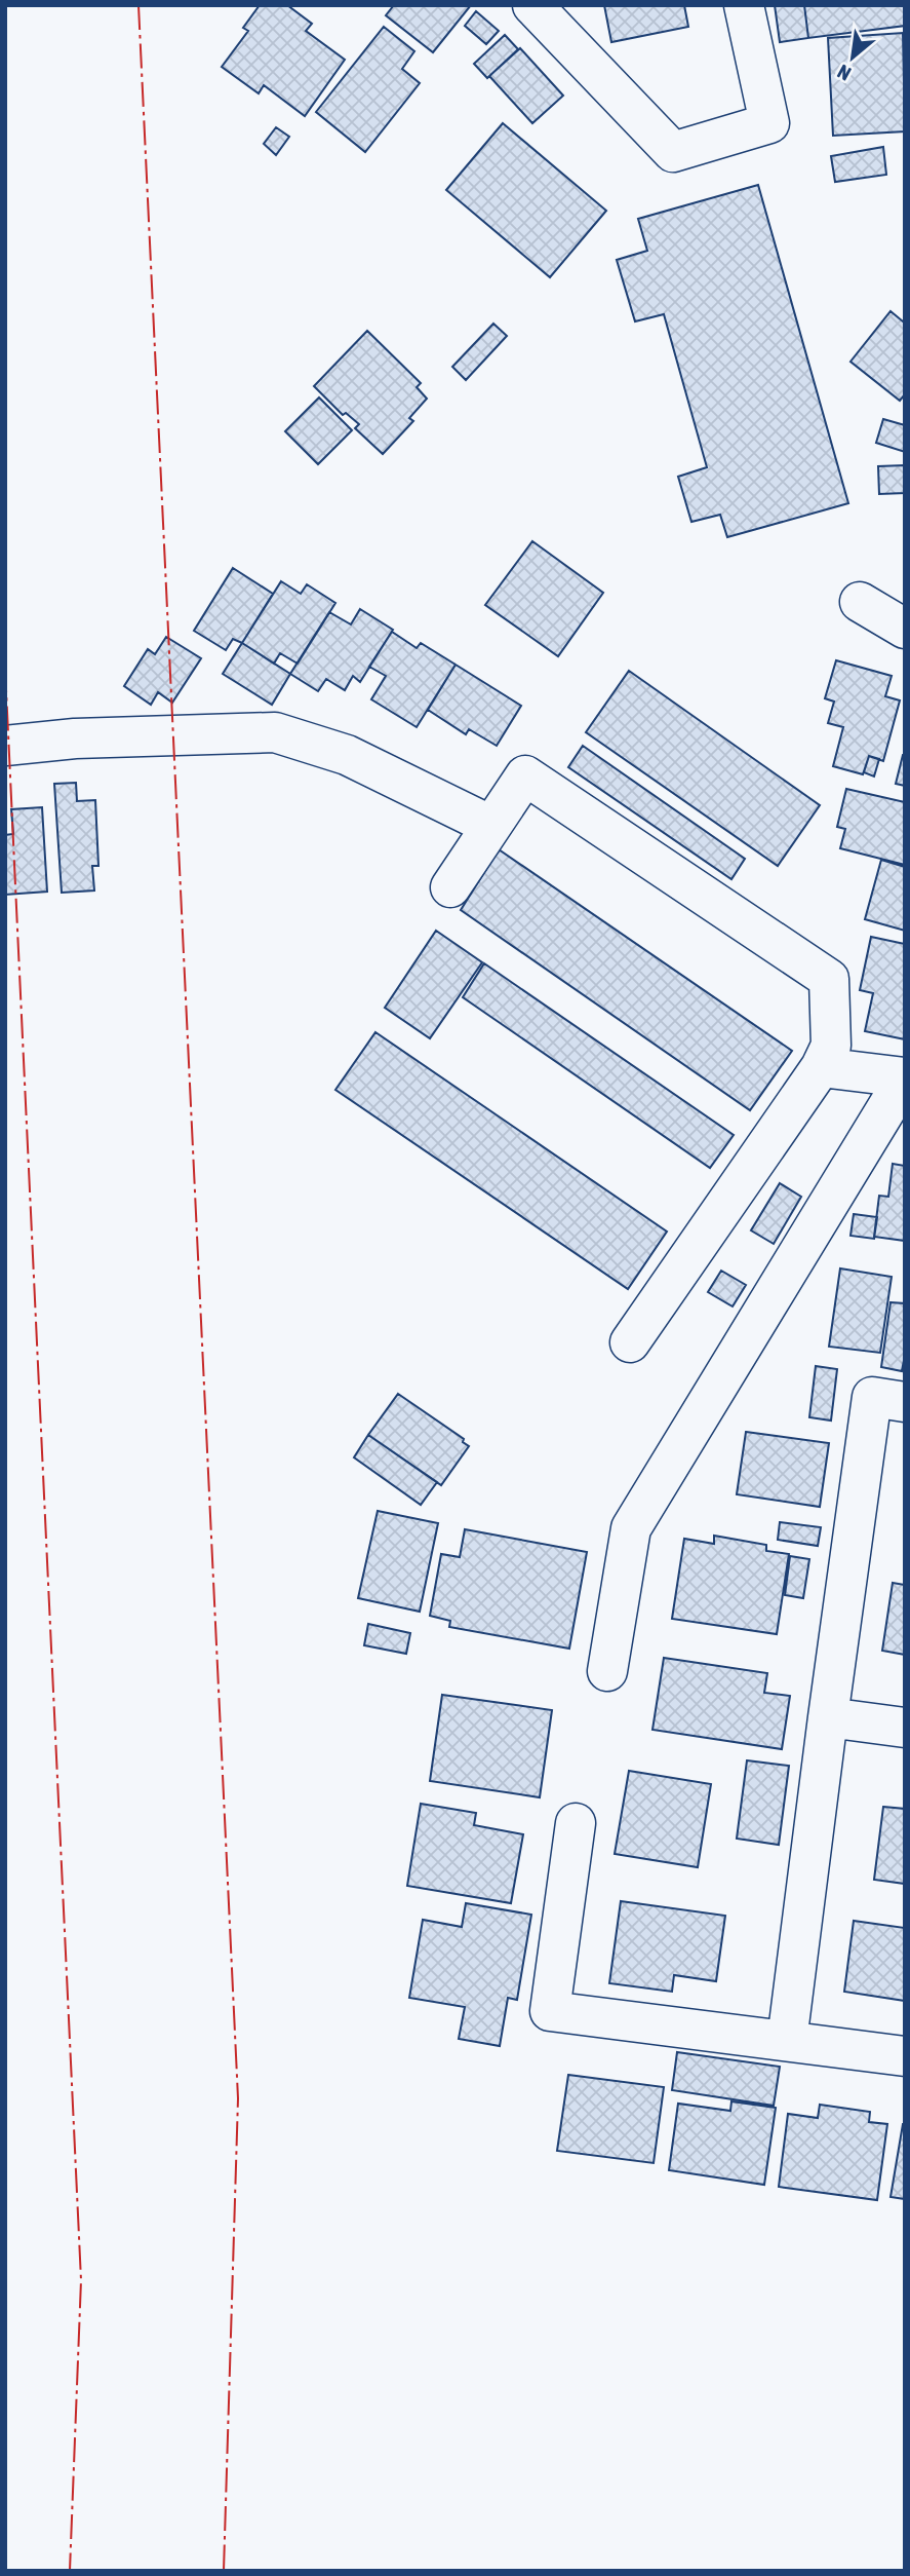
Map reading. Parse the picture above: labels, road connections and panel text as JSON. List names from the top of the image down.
{
  "north": "bottom left"
}
